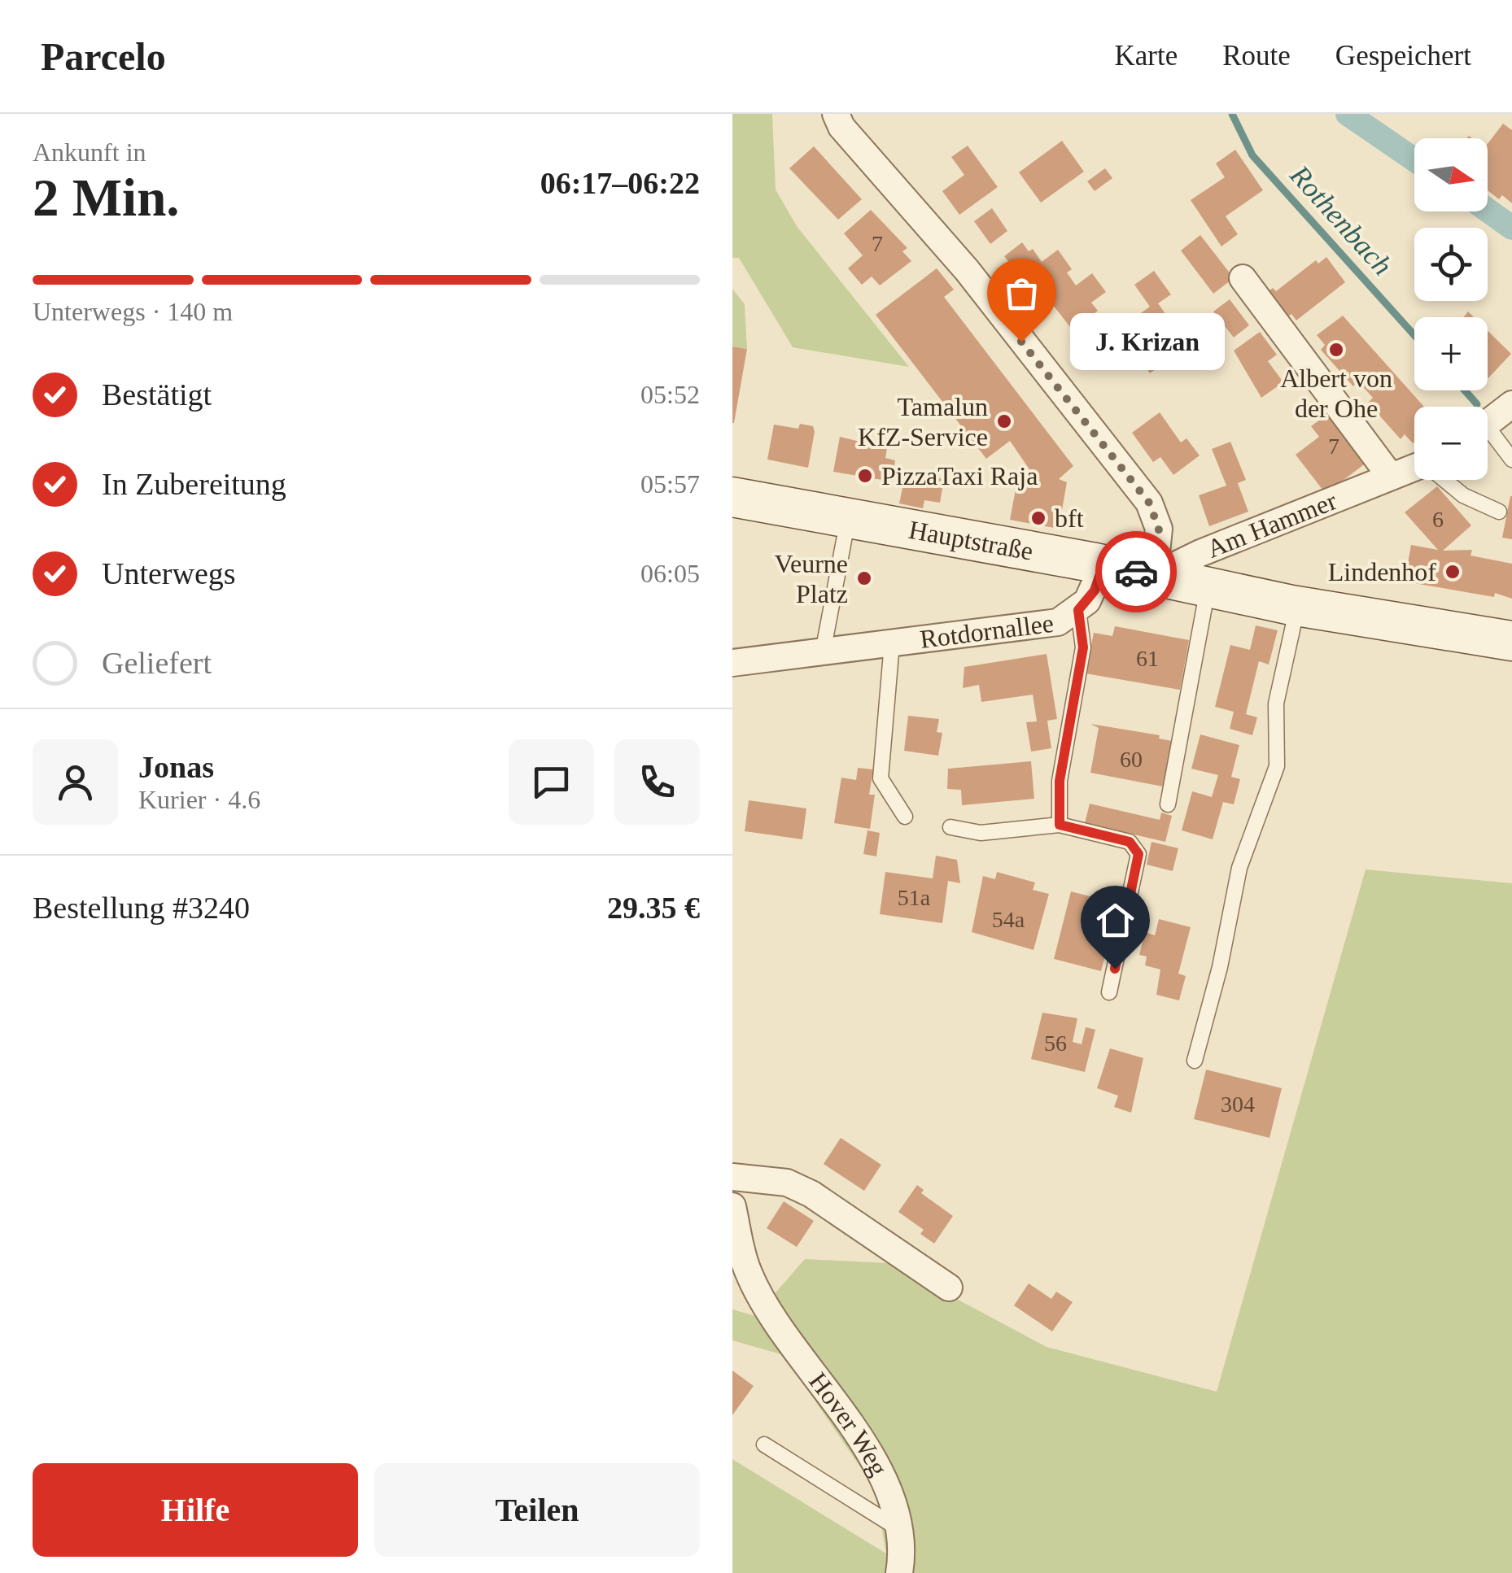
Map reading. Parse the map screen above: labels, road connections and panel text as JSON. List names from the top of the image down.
{
  "streets": {
    "main road": ["Hauptstraße"],
    "street": ["Am Hammer", "Rotdornallee", "Hover Weg"]
  },
  "crossings": [
    ["Am Hammer", "Hauptstraße"],
    ["Hauptstraße", "Rotdornallee"]
  ],
  "water": ["Rothenbach"],
  "places": [
    "J. Krizan",
    "Albert von der Ohe",
    "Tamalun KfZ-Service",
    "PizzaTaxi Raja",
    "bft",
    "Lindenhof",
    "Veurne Platz"
  ],
  "house_numbers": [
    "7",
    "7",
    "6",
    "61",
    "60",
    "51a",
    "54a",
    "56",
    "304"
  ],
  "north": "right",
  "page": {
    "header": "Parcelo",
    "nav": ["Karte", "Route", "Gespeichert"],
    "heading": ["2 Min.", "Ankunft in", "06:17–06:22"],
    "panel": [
      "Jonas",
      "Kurier · 4.6",
      "Bestellung #3240",
      "29.35 €"
    ],
    "map_buttons": ["+", "−"],
    "bar": "Unterwegs · 140 m",
    "bubble": "J. Krizan",
    "list": [
      ["Bestätigt", "05:52"],
      ["In Zubereitung", "05:57"],
      ["Unterwegs", "06:05"],
      "Geliefert"
    ],
    "buttons": ["Hilfe", "Teilen"]
  }
}
